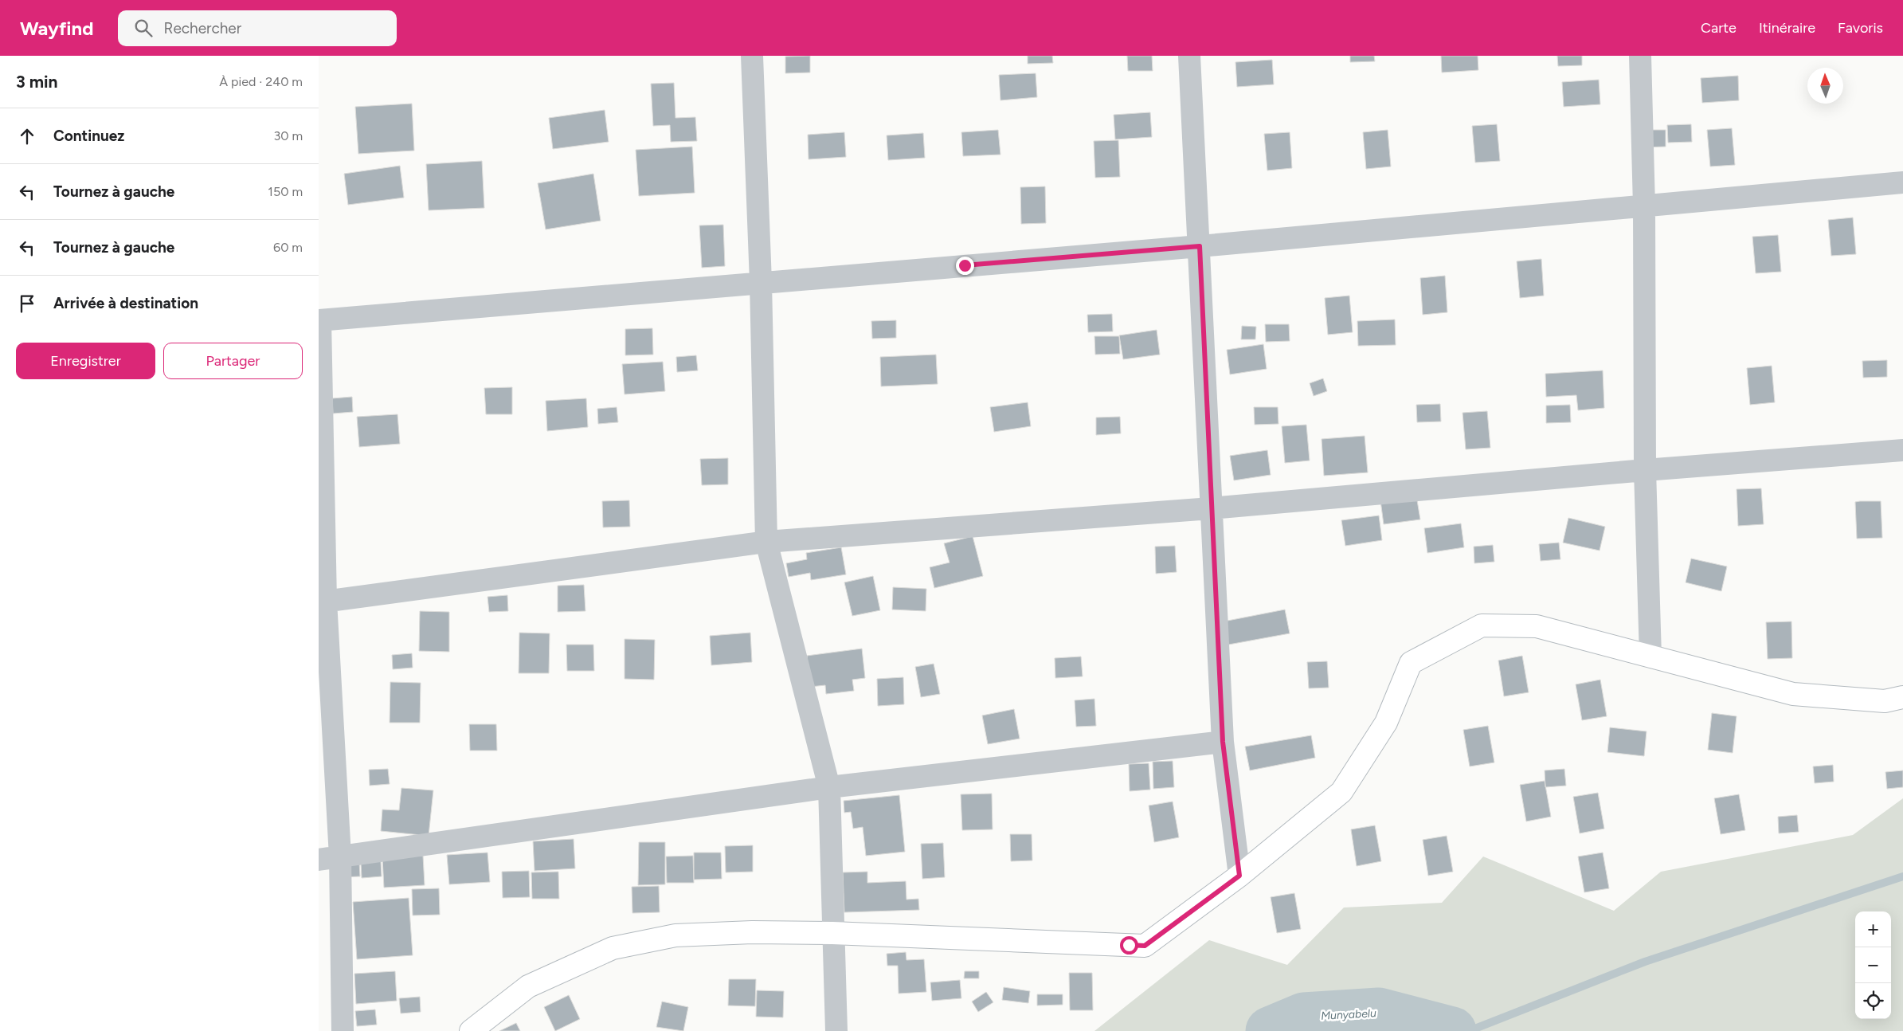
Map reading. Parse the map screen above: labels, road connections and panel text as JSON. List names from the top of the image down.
{
  "water": ["Munyabelu"],
  "north": "top",
  "page": {
    "header": "Wayfind",
    "search": "Rechercher",
    "nav": ["Carte", "Itinéraire", "Favoris"],
    "heading": ["3 min", "À pied · 240 m"],
    "list": [
      ["Continuez", "30 m"],
      ["Tournez à gauche", "150 m"],
      ["Tournez à gauche", "60 m"],
      "Arrivée à destination"
    ],
    "buttons": ["Enregistrer", "Partager"],
    "map_buttons": ["+", "−"]
  }
}
